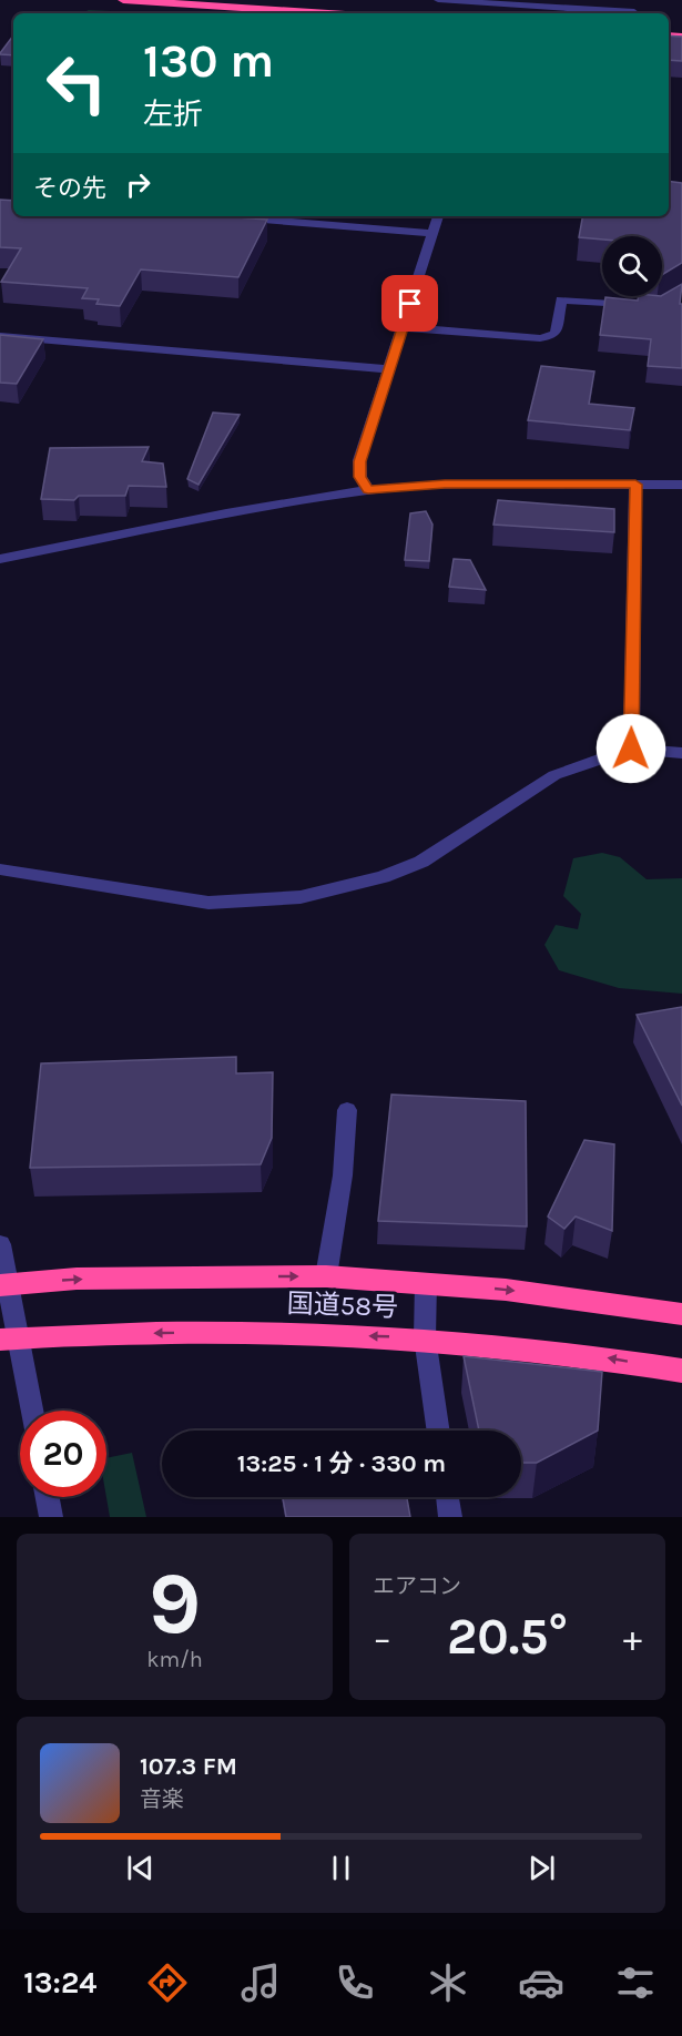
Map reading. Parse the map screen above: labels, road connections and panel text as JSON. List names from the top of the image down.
{
  "streets": {
    "highway": ["国道58号"]
  },
  "page": {
    "turn": ["130 m", "左折"],
    "then": "その先",
    "limit": "20",
    "trip": "13:25 · 1 分 · 330 m",
    "tile": [
      ["9", "km/h"],
      "エアコン"
    ],
    "heat": ["−", "20.5°", "+"],
    "song": ["107.3 FM", "音楽"],
    "tabs": "13:24"
  }
}
